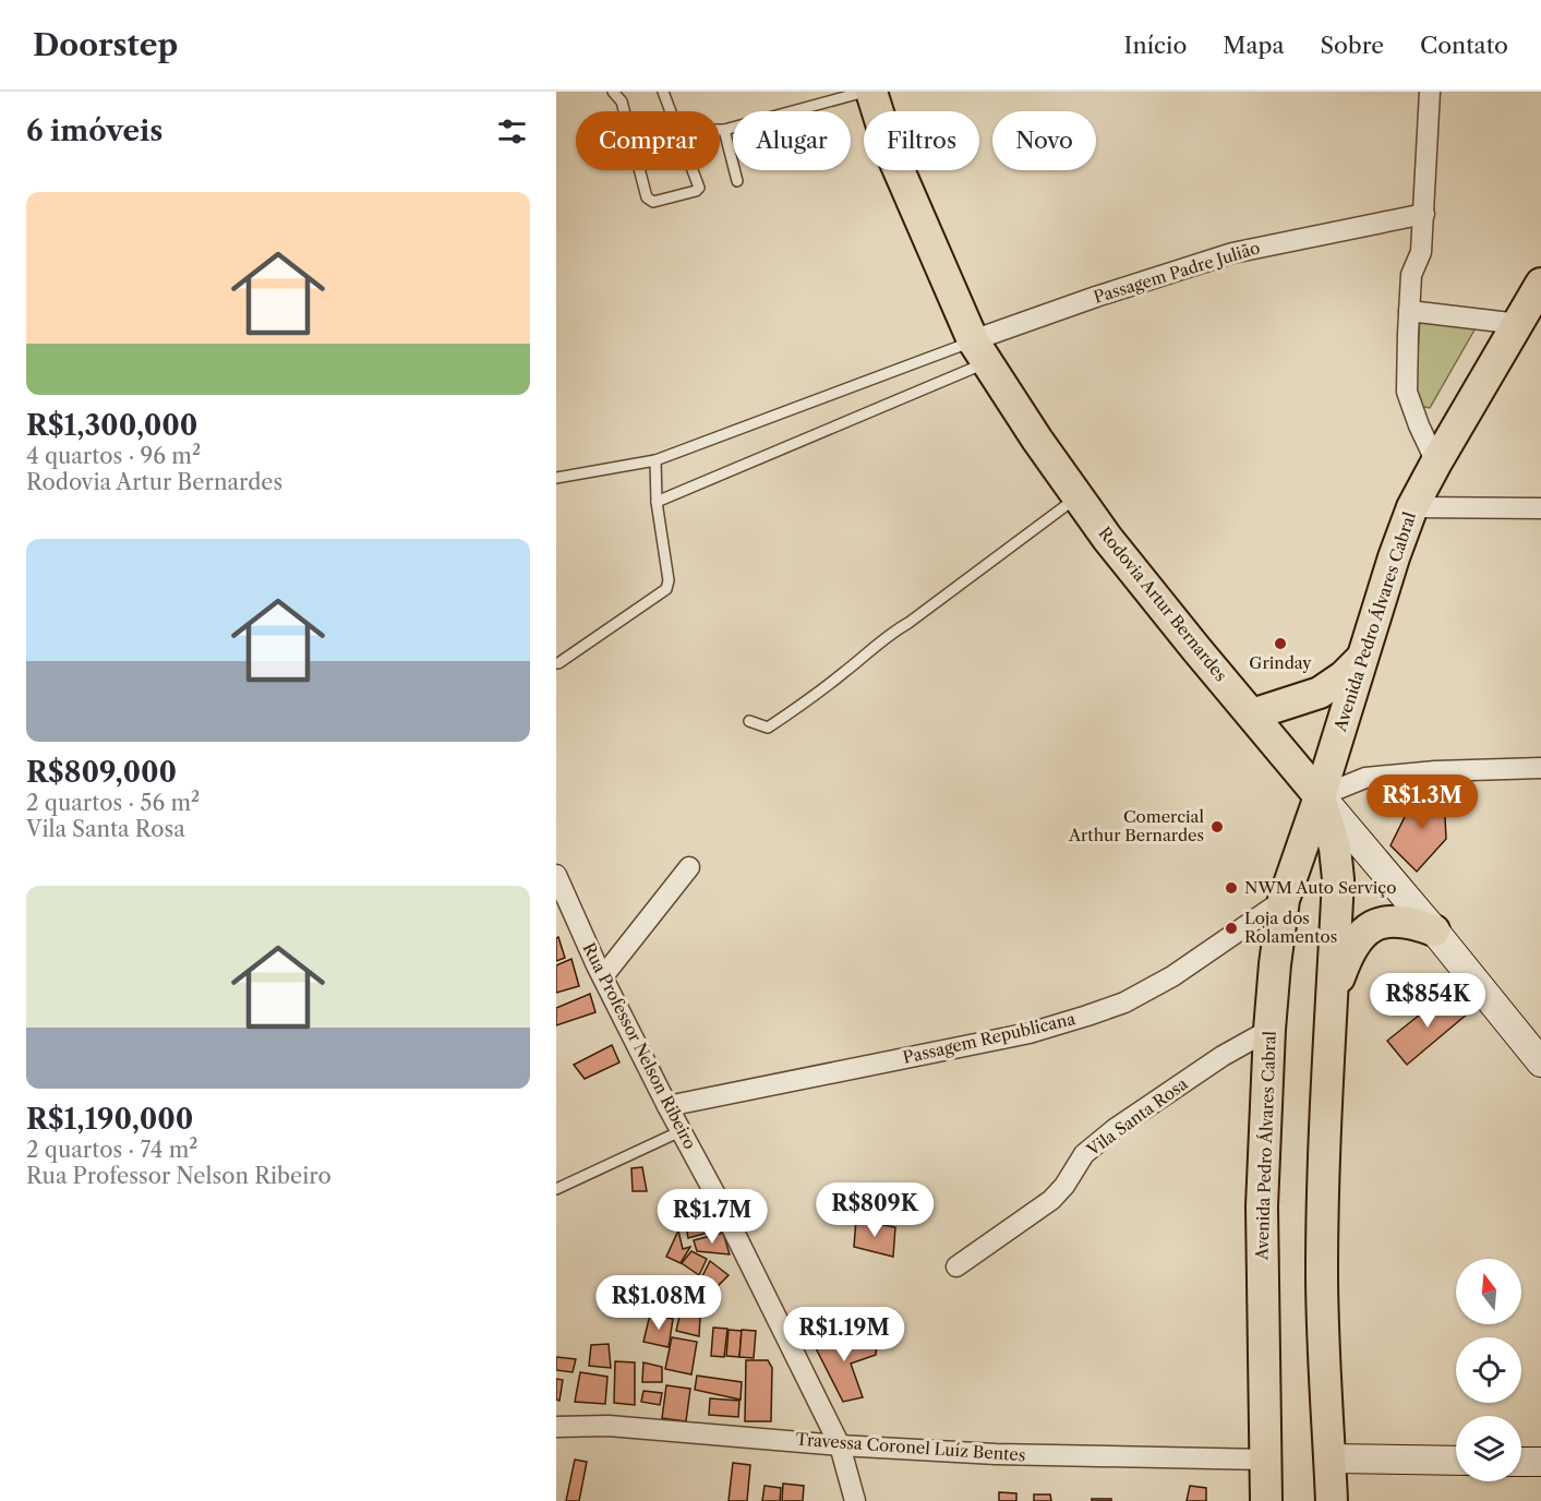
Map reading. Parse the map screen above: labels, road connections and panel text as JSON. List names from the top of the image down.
{
  "streets": {
    "main road": ["Rodovia Artur Bernardes", "Avenida Pedro Álvares Cabral"],
    "street": [
      "Passagem Padre Julião",
      "Passagem Republicana",
      "Rua Professor Nelson Ribeiro",
      "Vila Santa Rosa",
      "Travessa Coronel Luíz Bentes"
    ]
  },
  "crossings": [
    ["Passagem Padre Julião", "Rodovia Artur Bernardes"],
    ["Rodovia Artur Bernardes", "Avenida Pedro Álvares Cabral"],
    ["Avenida Pedro Álvares Cabral", "Passagem Republicana"],
    ["Avenida Pedro Álvares Cabral", "Vila Santa Rosa"],
    ["Avenida Pedro Álvares Cabral", "Travessa Coronel Luíz Bentes"],
    ["Passagem Republicana", "Rua Professor Nelson Ribeiro"],
    ["Rua Professor Nelson Ribeiro", "Travessa Coronel Luíz Bentes"]
  ],
  "places": [
    "Grinday",
    "Comercial Arthur Bernardes",
    "NWM Auto Serviço",
    "Loja dos Rolamentos"
  ],
  "north": "top",
  "page": {
    "header": "Doorstep",
    "nav": [
      "Início",
      "Mapa",
      "Sobre",
      "Contato"
    ],
    "heading": "6 imóveis",
    "chip": [
      "Comprar",
      "Alugar",
      "Filtros",
      "Novo"
    ],
    "list": [
      {
        "name": "R$1,300,000",
        "note": "4 quartos · 96 m² · Rodovia Artur Bernardes"
      },
      {
        "name": "R$809,000",
        "note": "2 quartos · 56 m² · Vila Santa Rosa"
      },
      {
        "name": "R$1,190,000",
        "note": "2 quartos · 74 m² · Rua Professor Nelson Ribeiro"
      }
    ],
    "price": [
      "R$1.3M",
      "R$854K",
      "R$809K",
      "R$1.7M",
      "R$1.08M",
      "R$1.19M"
    ]
  }
}
